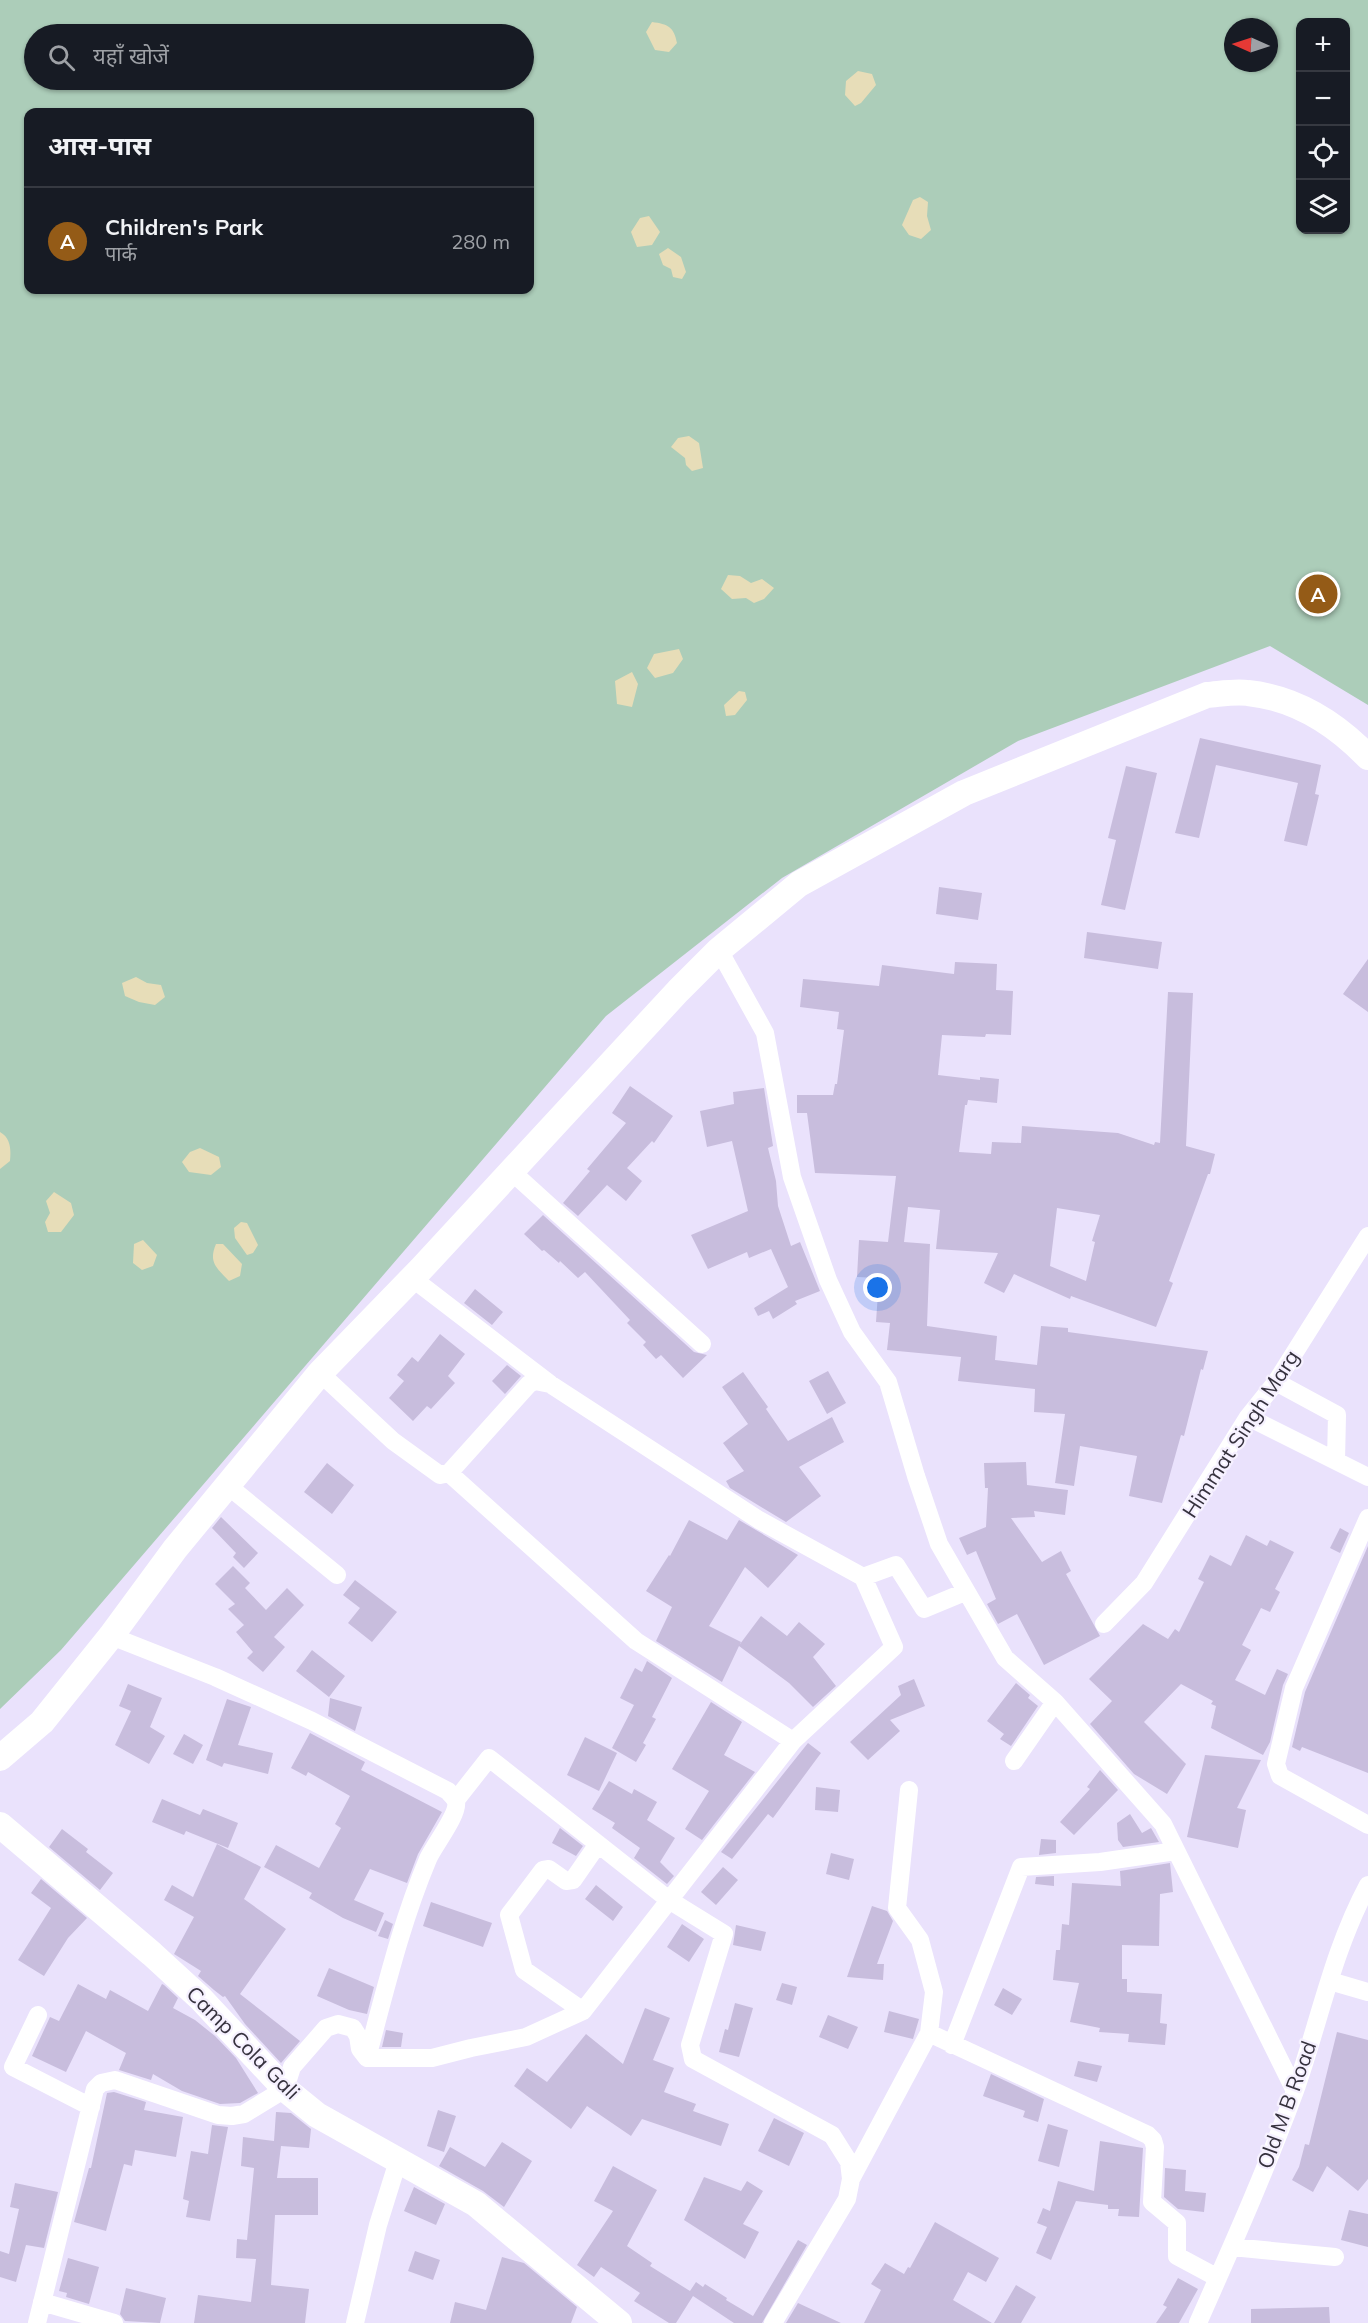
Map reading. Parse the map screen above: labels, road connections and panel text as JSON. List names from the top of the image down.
{
  "streets": {
    "street": ["Himmat Singh Marg", "Camp Cola Gali", "Old M B Road"]
  },
  "north": "left",
  "page": {
    "map_buttons": ["+", "−"],
    "search": "यहाँ खोजें",
    "heading": "आस-पास",
    "list": [
      {
        "mark": "A",
        "name": "Children's Park",
        "note": "पार्क",
        "value": "280 m"
      }
    ],
    "pins": "A"
  }
}
